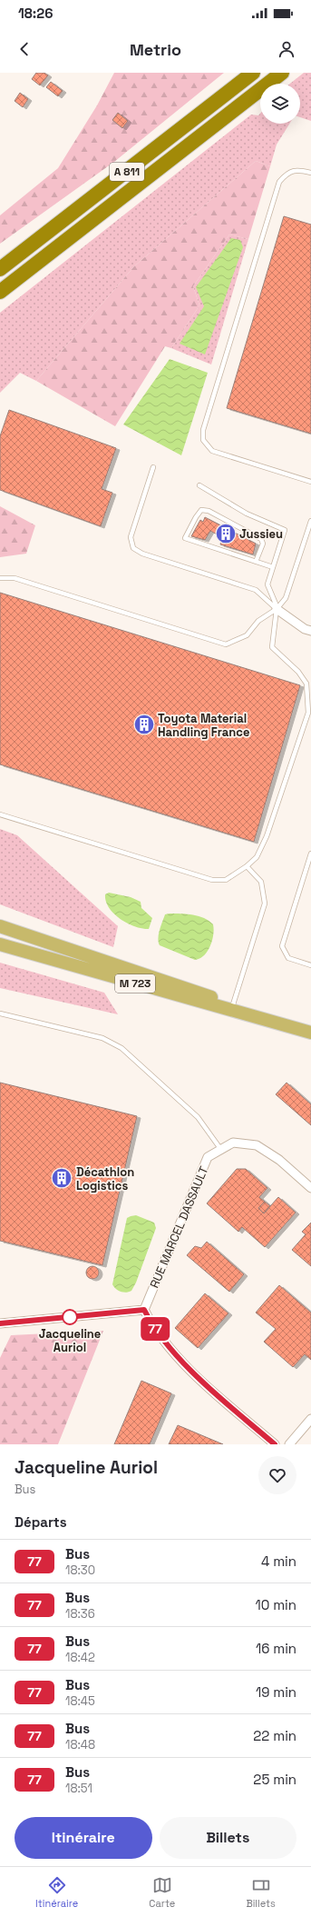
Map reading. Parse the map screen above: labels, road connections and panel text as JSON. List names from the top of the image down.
{
  "streets": {
    "highway": ["A 811"],
    "main road": ["M 723"],
    "street": ["RUE MARCEL DASSAULT"]
  },
  "places": {
    "building": ["Jussieu", "Toyota Material Handling France", "Décathlon Logistics"],
    "other": ["Jacqueline Auriol"]
  },
  "lines": ["bus line 77"],
  "page": {
    "status": "18:26",
    "header": "Metrio",
    "on_map": "77",
    "heading": [
      ["Jacqueline Auriol", "Bus"],
      "Départs"
    ],
    "list": [
      {
        "mark": "77",
        "name": "Bus",
        "note": "18:30",
        "value": "4 min"
      },
      {
        "mark": "77",
        "name": "Bus",
        "note": "18:36",
        "value": "10 min"
      },
      {
        "mark": "77",
        "name": "Bus",
        "note": "18:42",
        "value": "16 min"
      },
      {
        "mark": "77",
        "name": "Bus",
        "note": "18:45",
        "value": "19 min"
      },
      {
        "mark": "77",
        "name": "Bus",
        "note": "18:48",
        "value": "22 min"
      },
      {
        "mark": "77",
        "name": "Bus",
        "note": "18:51",
        "value": "25 min"
      }
    ],
    "buttons": ["Itinéraire", "Billets"],
    "tabs": ["Itinéraire", "Carte", "Billets"]
  }
}
